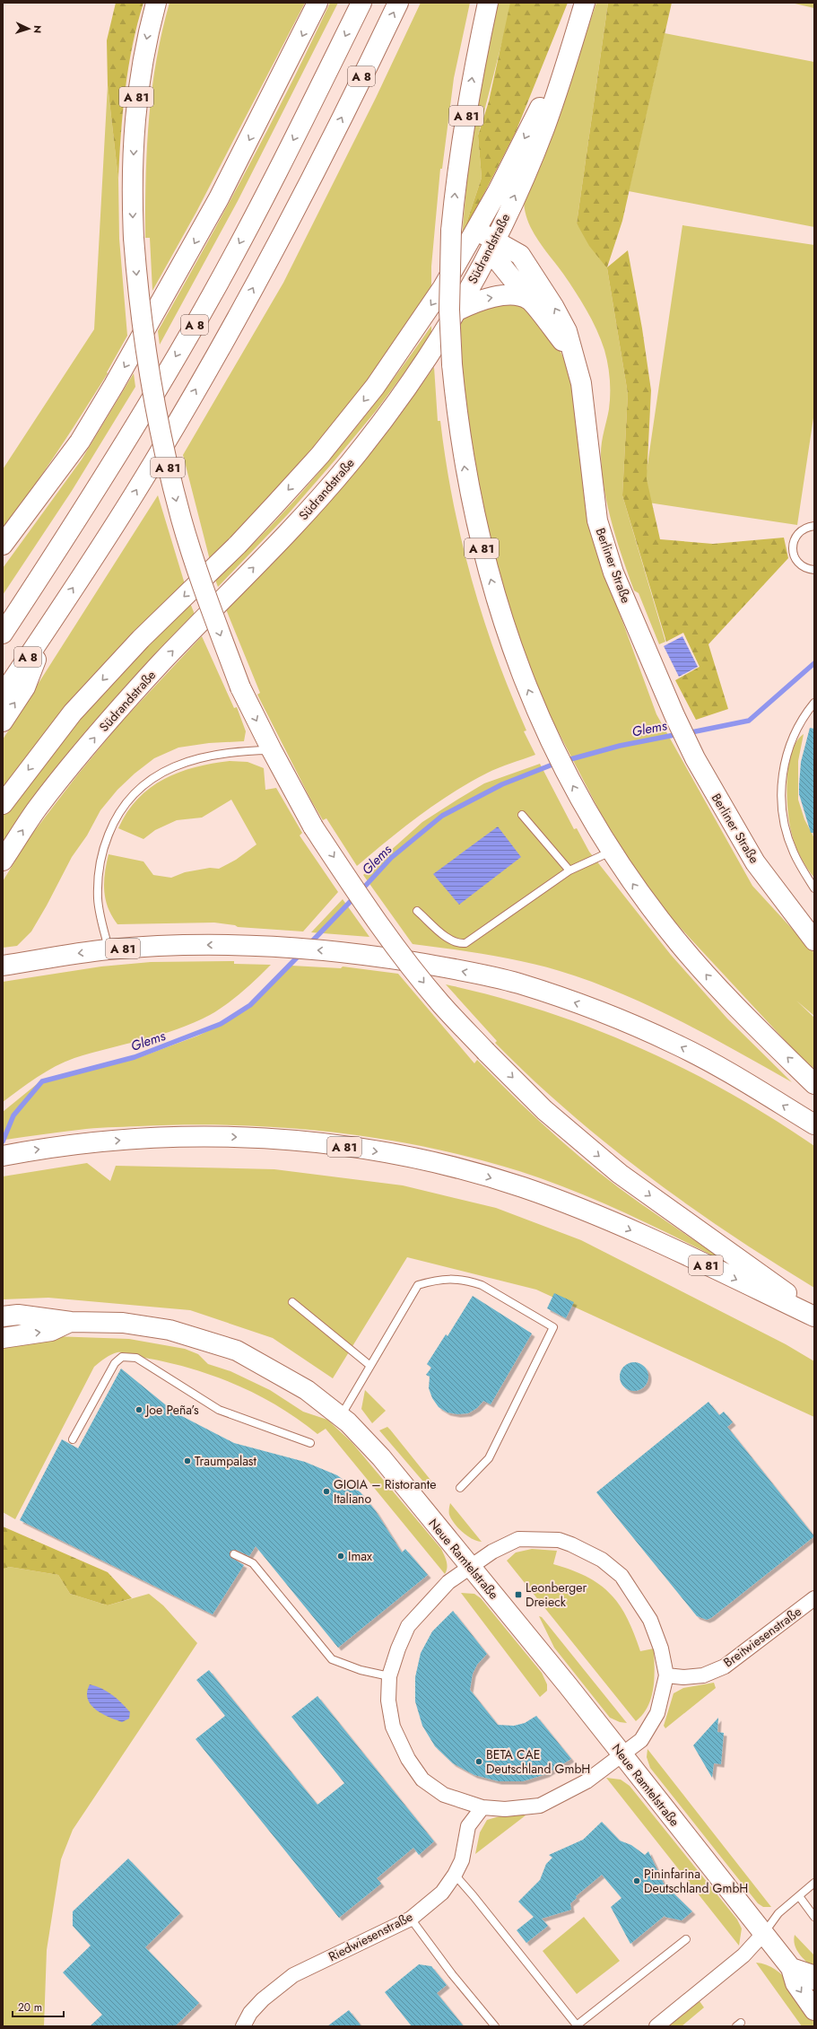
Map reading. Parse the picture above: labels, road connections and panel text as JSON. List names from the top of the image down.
{
  "streets": {
    "main road": [
      "A 8",
      "A 81",
      "Südrandstraße",
      "Berliner Straße",
      "Neue Ramtelstraße"
    ],
    "street": ["Breitwiesenstraße", "Riedwiesenstraße"]
  },
  "crossings": [
    ["Südrandstraße", "Berliner Straße"]
  ],
  "water": ["Glems"],
  "places": {
    "other": [
      "Joe Peña’s",
      "Traumpalast",
      "GIOIA – Ristorante Italiano",
      "Imax",
      "BETA CAE Deutschland GmbH",
      "Pininfarina Deutschland GmbH"
    ],
    "transit": ["Leonberger Dreieck"]
  },
  "scale_bar": "20 m",
  "north": "right"
}
